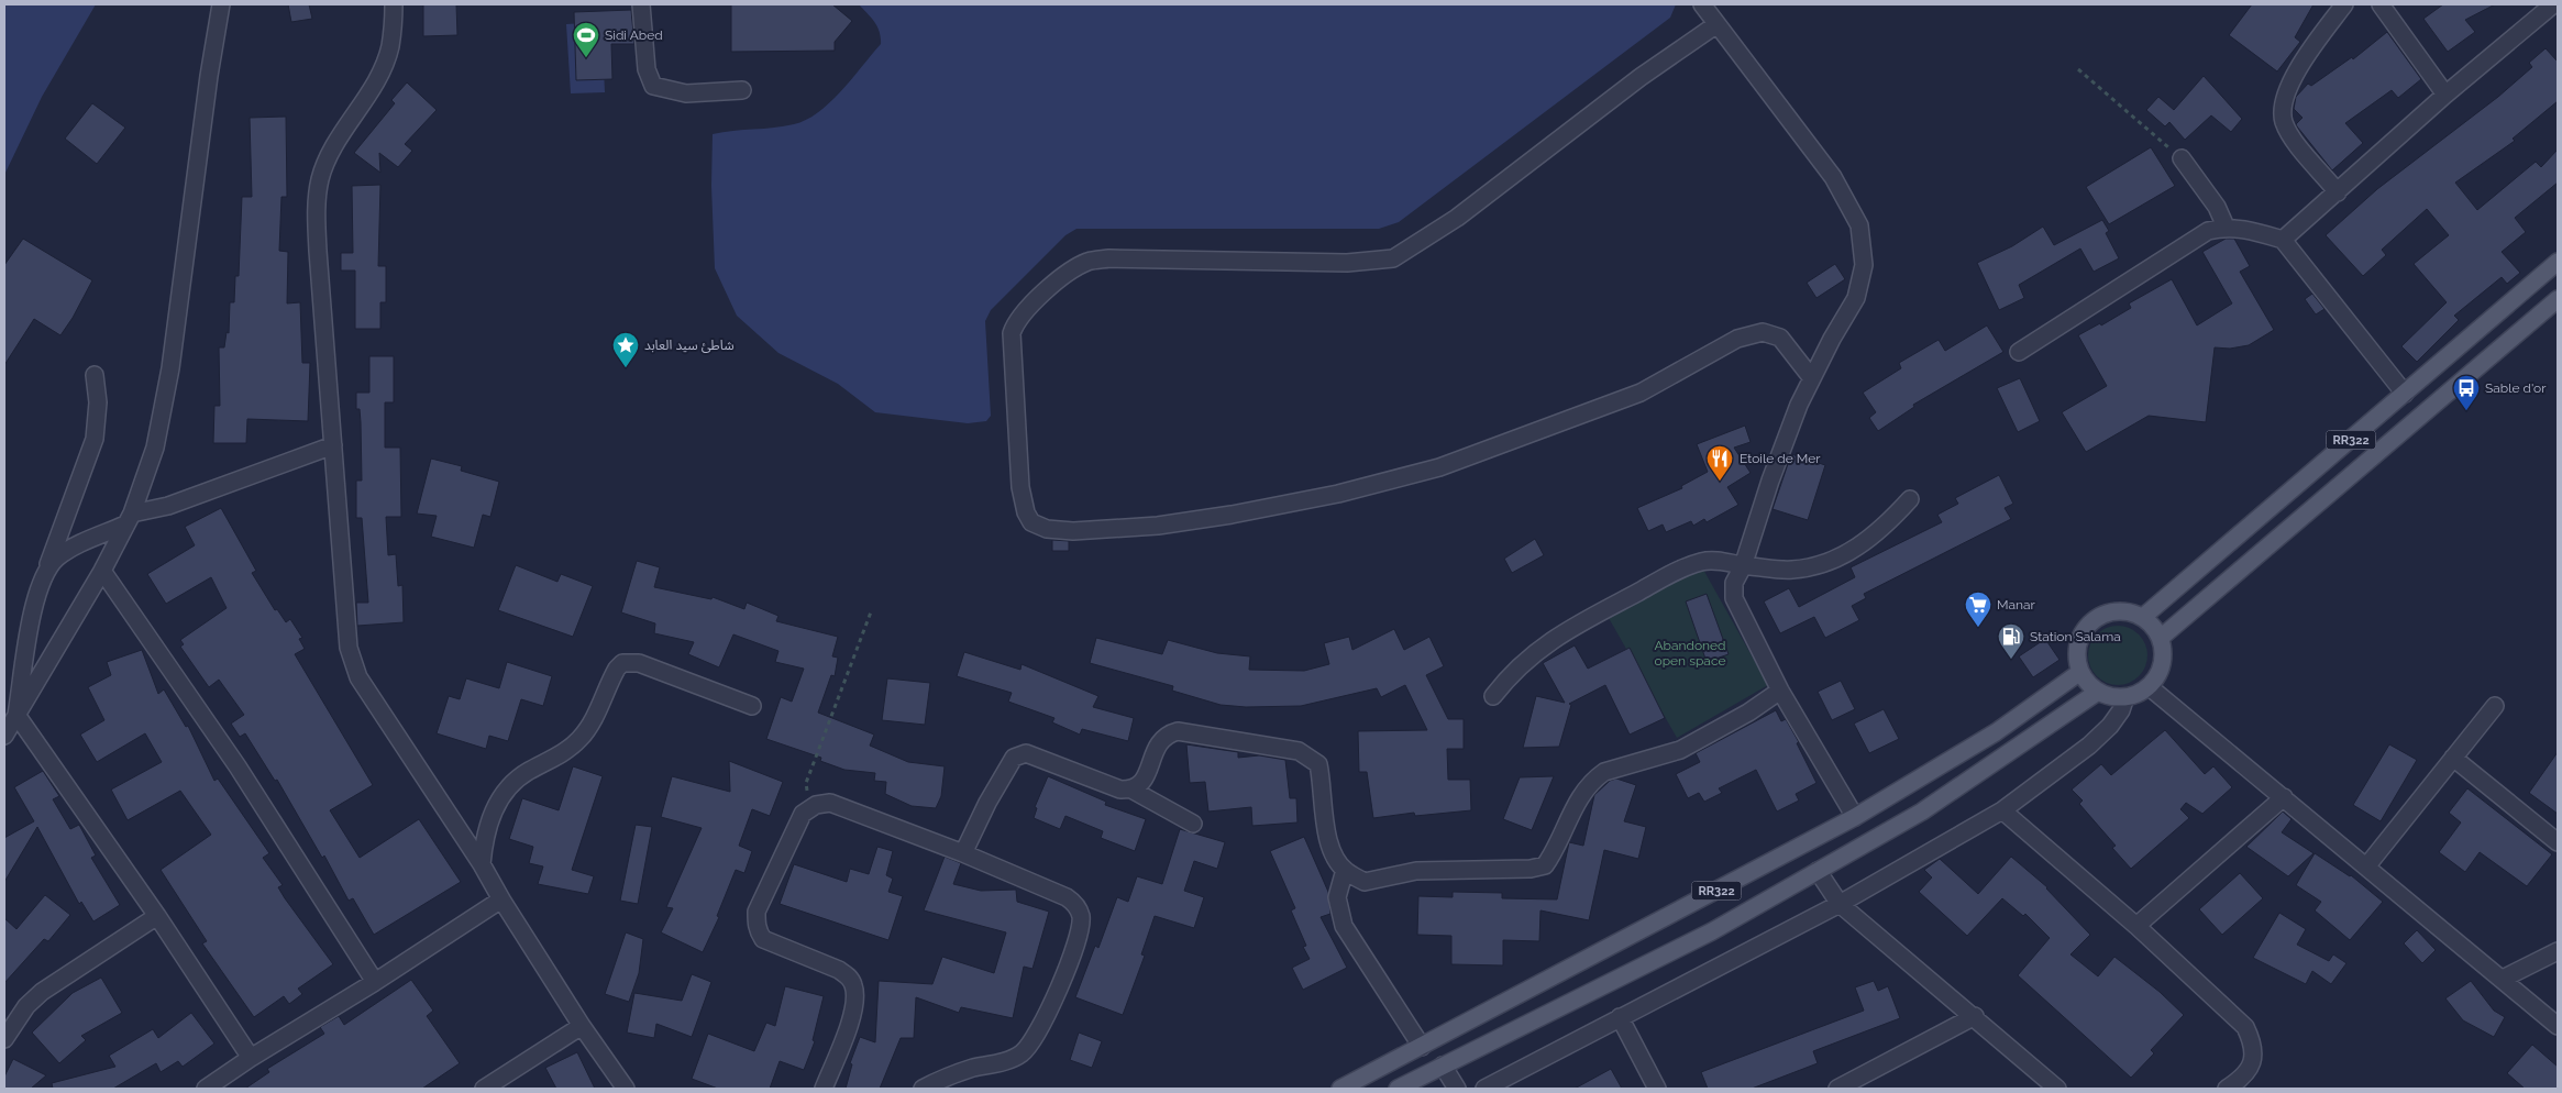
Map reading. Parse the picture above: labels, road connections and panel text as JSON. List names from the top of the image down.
{
  "streets": {
    "main road": ["RR322"]
  },
  "parks": ["Abandoned open space"],
  "places": {
    "sports": ["Sidi Abed"],
    "place": ["شاطئ سيد العابد"],
    "bus stop": ["Sable d'or"],
    "restaurant": ["Etoile de Mer"],
    "supermarket": ["Manar"],
    "fuel station": ["Station Salama"]
  }
}
